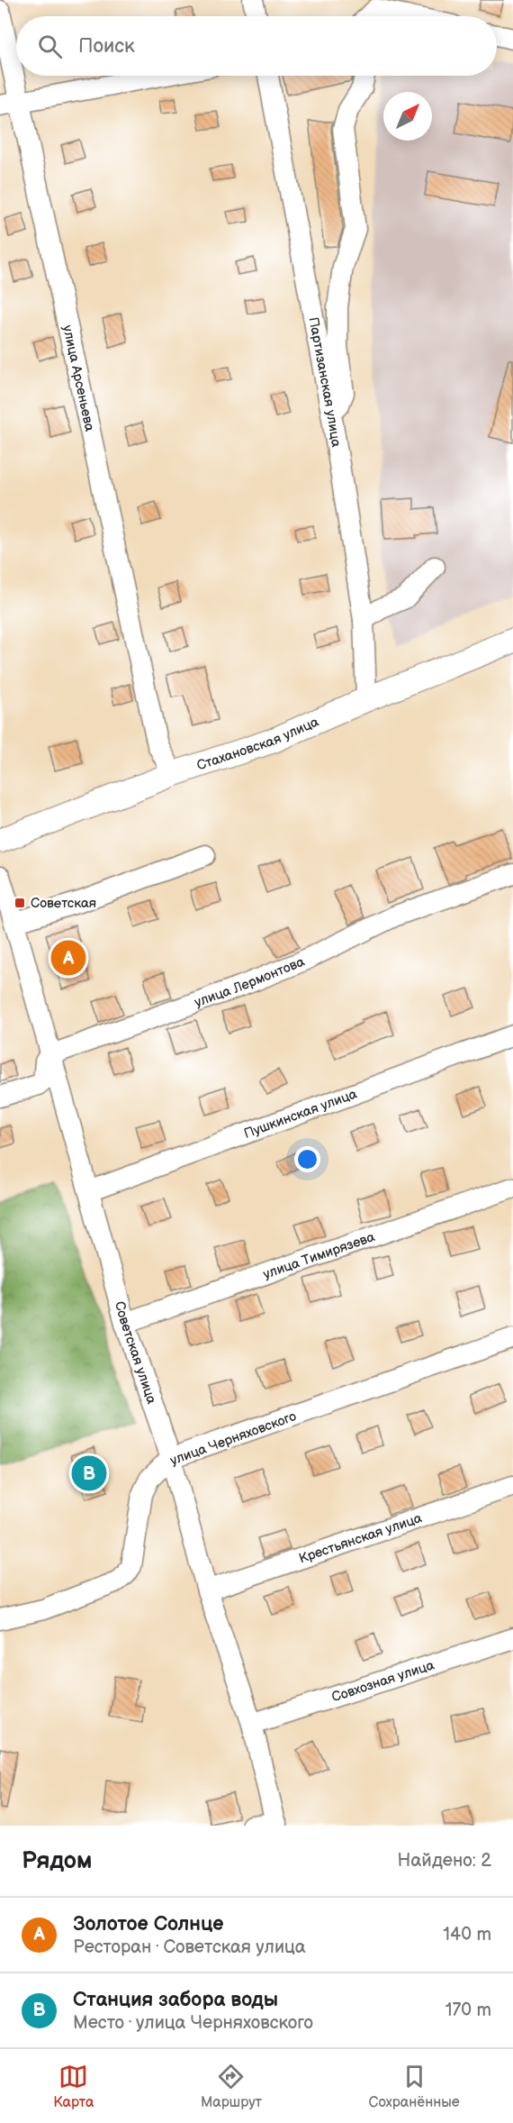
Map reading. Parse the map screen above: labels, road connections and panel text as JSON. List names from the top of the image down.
{
  "streets": {
    "main road": ["Стахановская улица"],
    "street": [
      "улица Арсеньева",
      "Партизанская улица",
      "улица Лермонтова",
      "Пушкинская улица",
      "улица Тимирязева",
      "Советская улица",
      "улица Черняховского",
      "Крестьянская улица",
      "Совхозная улица"
    ]
  },
  "crossings": [
    ["улица Арсеньева", "Стахановская улица"],
    ["Партизанская улица", "Стахановская улица"],
    ["улица Лермонтова", "Советская улица"],
    ["Пушкинская улица", "Советская улица"],
    ["улица Тимирязева", "Советская улица"],
    ["Советская улица", "улица Черняховского"],
    ["Советская улица", "Крестьянская улица"],
    ["Советская улица", "Совхозная улица"]
  ],
  "places": {
    "transit": ["Советская"]
  },
  "north": "top right",
  "page": {
    "search": "Поиск",
    "pins": ["A", "B"],
    "heading": ["Рядом", "Найдено: 2"],
    "list": [
      {
        "mark": "A",
        "name": "Золотое Солнце",
        "note": "Ресторан · Советская улица",
        "value": "140 m"
      },
      {
        "mark": "B",
        "name": "Станция забора воды",
        "note": "Место · улица Черняховского",
        "value": "170 m"
      }
    ],
    "nav": ["Карта", "Маршрут", "Сохранённые"]
  }
}
